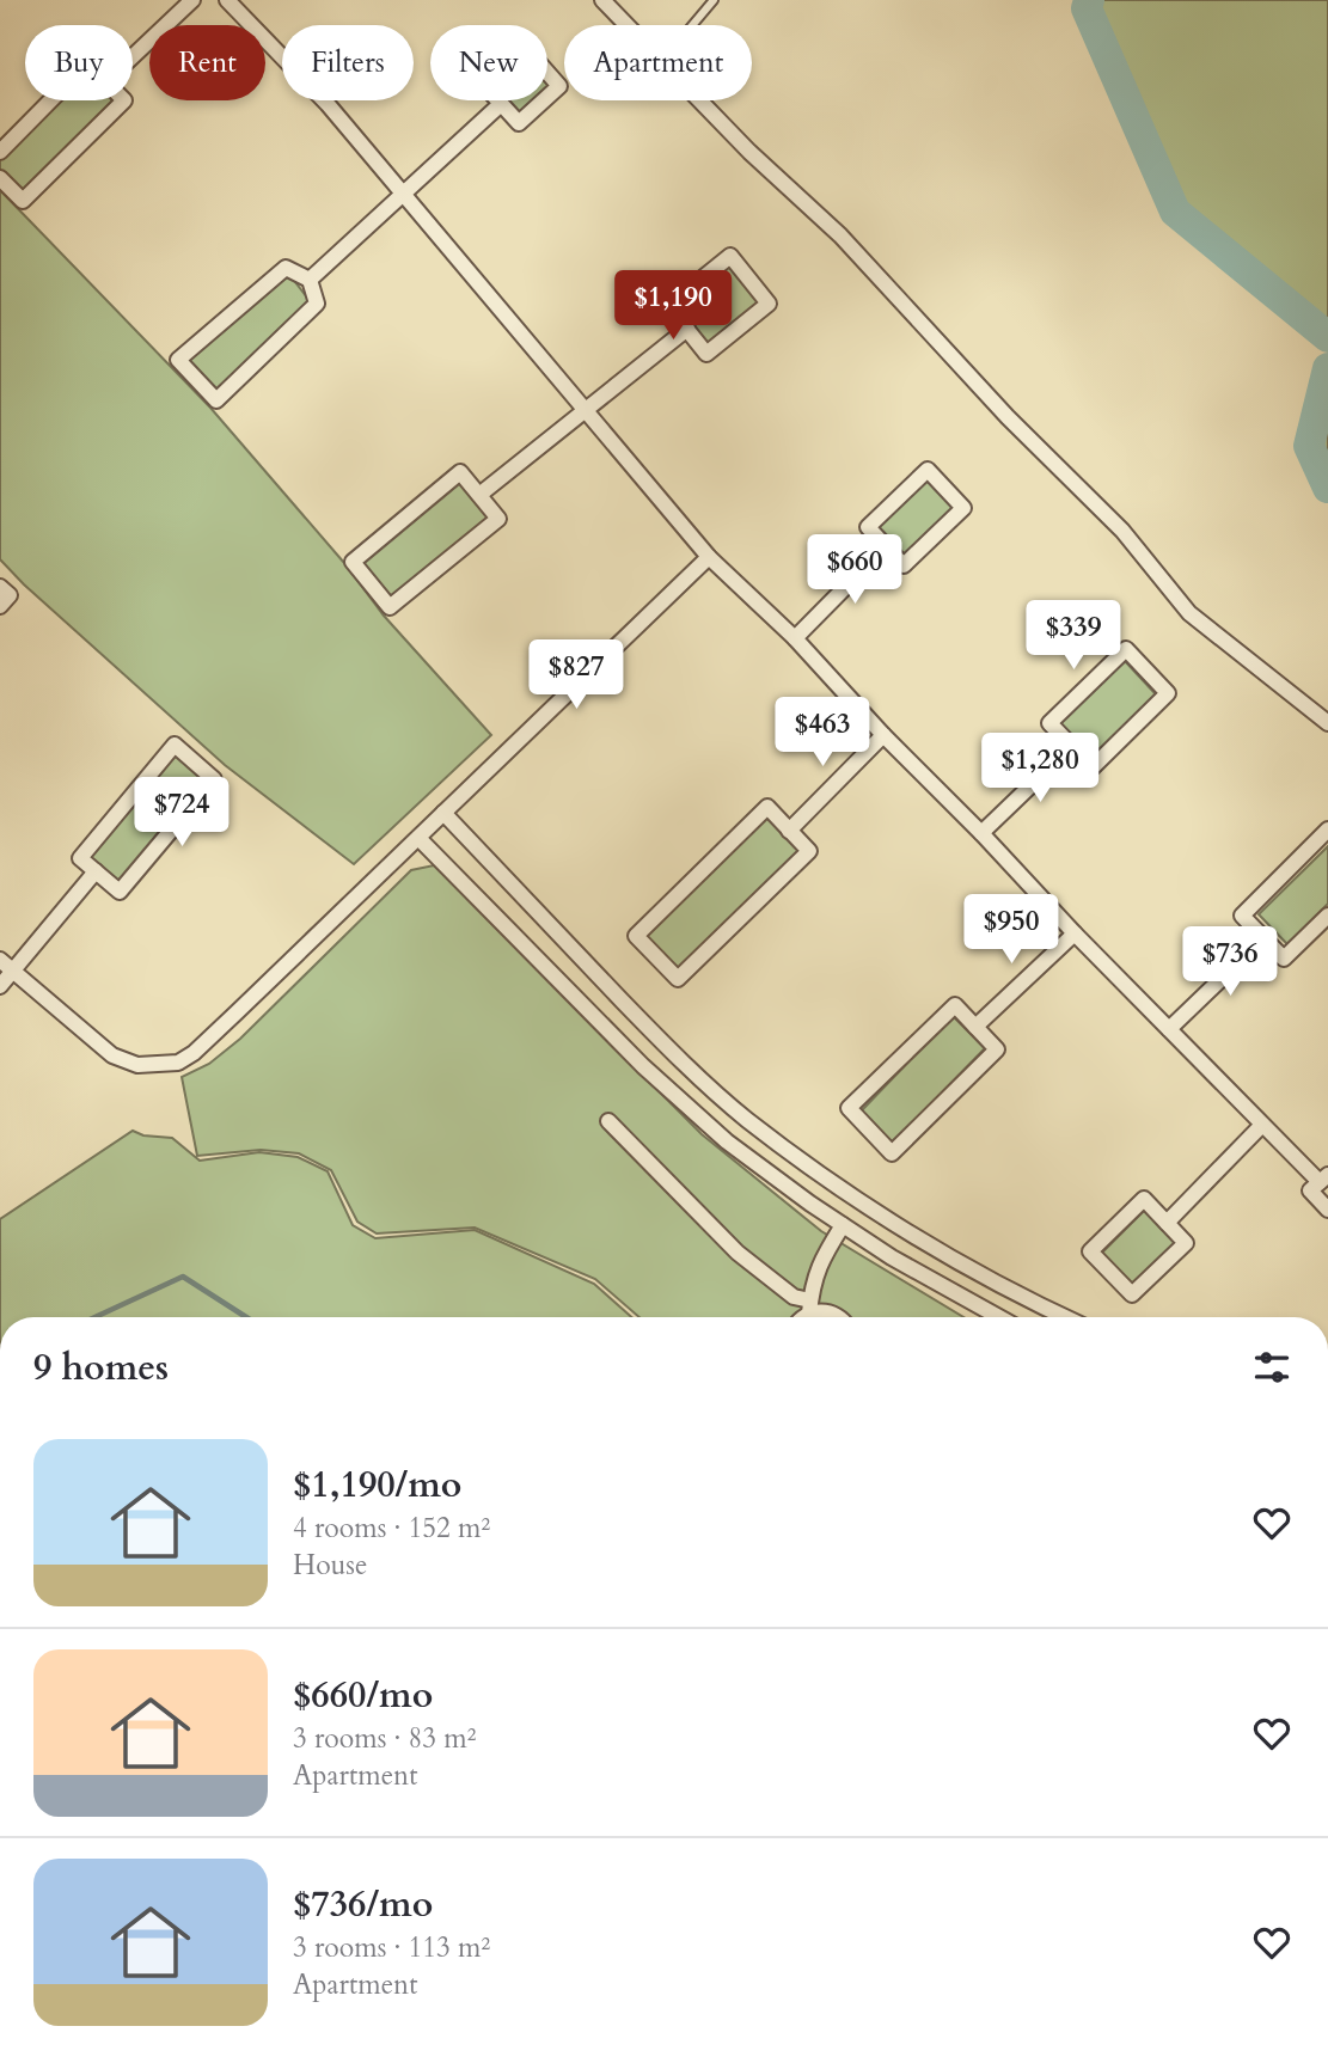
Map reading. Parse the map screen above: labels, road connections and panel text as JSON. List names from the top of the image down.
{
  "page": {
    "chip": [
      "Buy",
      "Rent",
      "Filters",
      "New",
      "Apartment"
    ],
    "price": [
      "$1,190",
      "$660",
      "$339",
      "$827",
      "$463",
      "$1,280",
      "$724",
      "$950",
      "$736"
    ],
    "heading": "9 homes",
    "list": [
      {
        "name": "$1,190/mo",
        "note": "4 rooms · 152 m² · House"
      },
      {
        "name": "$660/mo",
        "note": "3 rooms · 83 m² · Apartment"
      },
      {
        "name": "$736/mo",
        "note": "3 rooms · 113 m² · Apartment"
      }
    ]
  }
}
